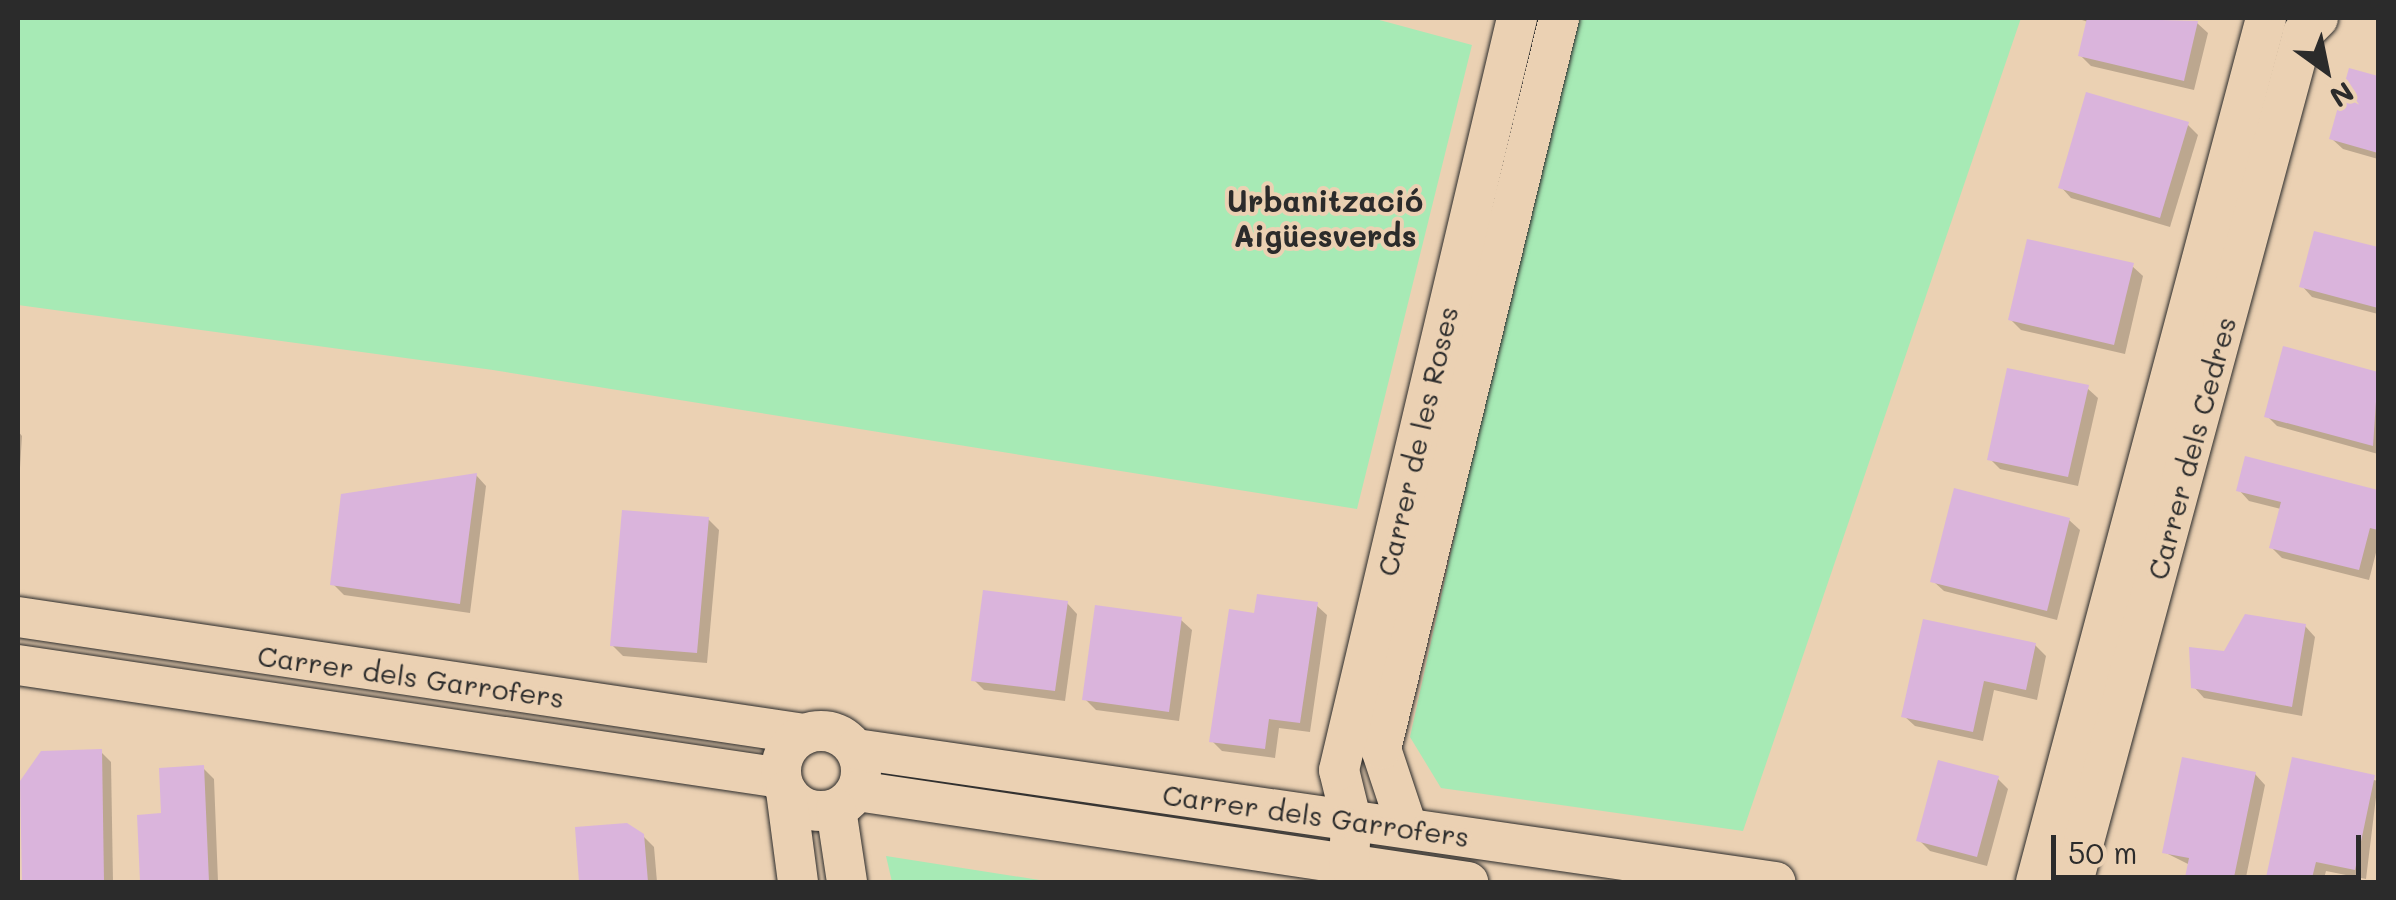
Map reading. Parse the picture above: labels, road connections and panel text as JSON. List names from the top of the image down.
{
  "streets": {
    "street": ["Carrer de les Roses", "Carrer dels Cedres", "Carrer dels Garrofers"]
  },
  "crossings": [
    ["Carrer de les Roses", "Carrer dels Garrofers"]
  ],
  "districts": ["Urbanització Aigüesverds"],
  "scale_bar": "50 m",
  "north": "bottom right"
}
